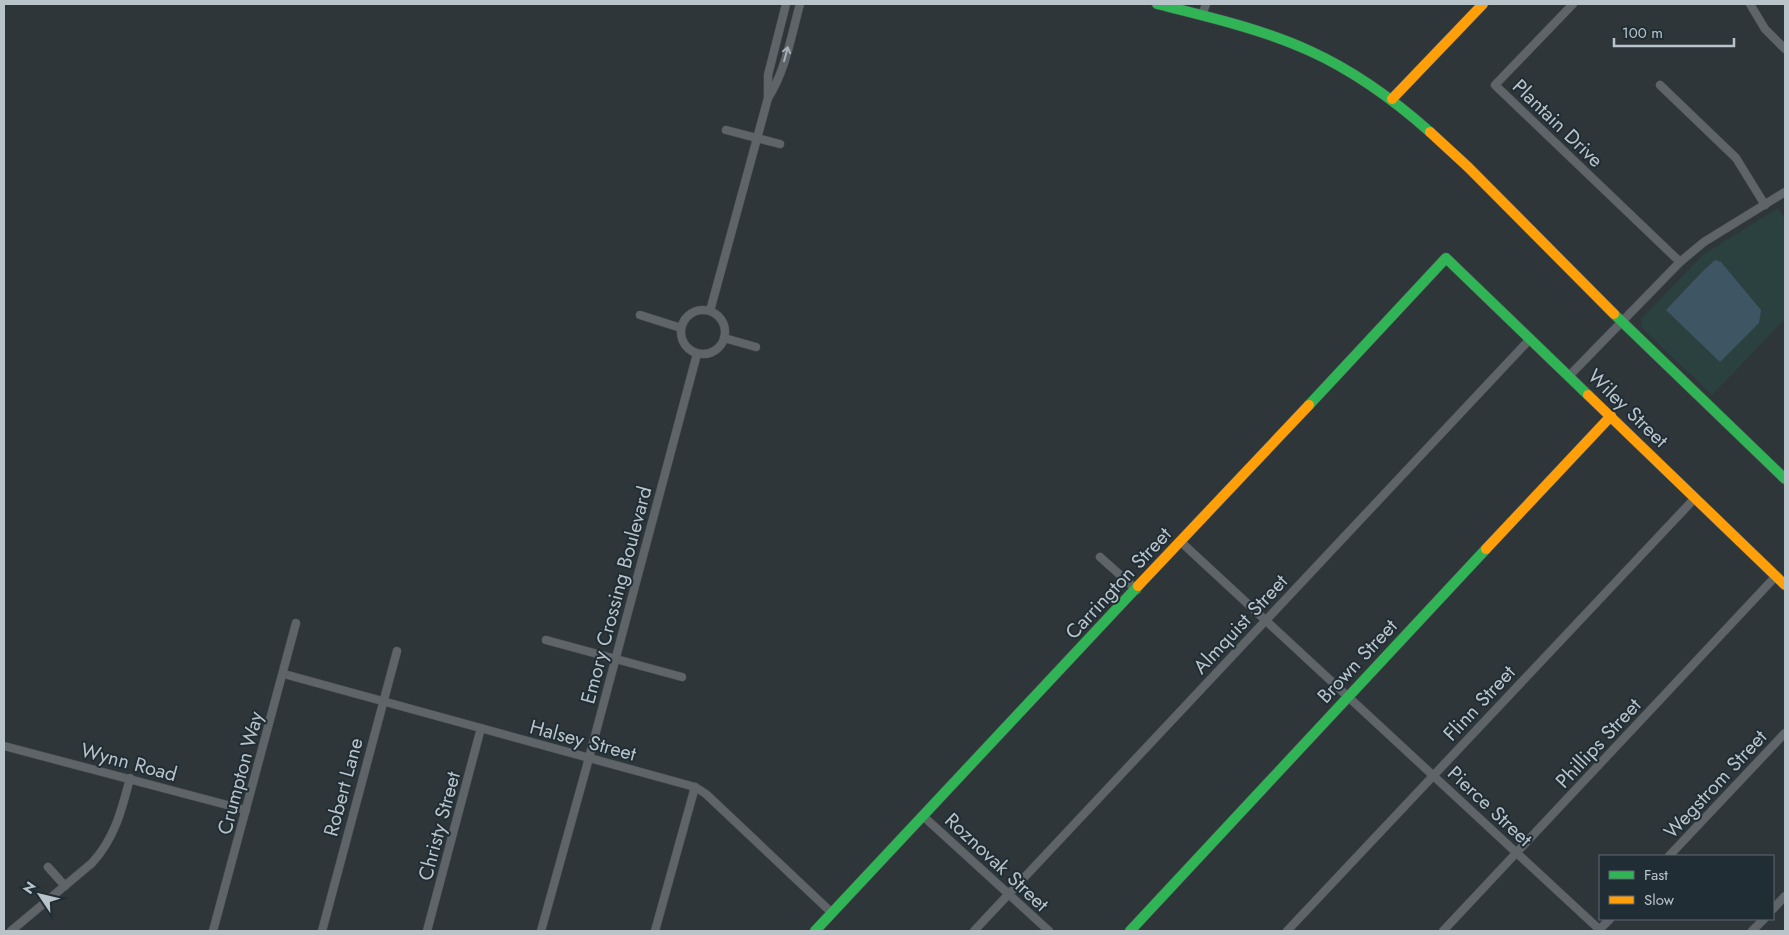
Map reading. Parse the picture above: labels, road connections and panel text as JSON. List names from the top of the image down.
{
  "streets": {
    "street": [
      "Plantain Drive",
      "Wiley Street",
      "Carrington Street",
      "Emory Crossing Boulevard",
      "Almquist Street",
      "Brown Street",
      "Flinn Street",
      "Halsey Street",
      "Phillips Street",
      "Wynn Road",
      "Crumpton Way",
      "Wegstrom Street",
      "Robert Lane",
      "Pierce Street",
      "Christy Street",
      "Roznovak Street"
    ]
  },
  "crossings": [
    ["Wiley Street", "Carrington Street"],
    ["Wiley Street", "Almquist Street"],
    ["Wiley Street", "Brown Street"],
    ["Wiley Street", "Flinn Street"],
    ["Wiley Street", "Phillips Street"],
    ["Carrington Street", "Halsey Street"],
    ["Carrington Street", "Pierce Street"],
    ["Carrington Street", "Roznovak Street"],
    ["Emory Crossing Boulevard", "Halsey Street"],
    ["Almquist Street", "Pierce Street"],
    ["Almquist Street", "Roznovak Street"],
    ["Brown Street", "Pierce Street"],
    ["Flinn Street", "Pierce Street"],
    ["Halsey Street", "Crumpton Way"],
    ["Halsey Street", "Robert Lane"],
    ["Halsey Street", "Christy Street"],
    ["Phillips Street", "Pierce Street"],
    ["Wynn Road", "Crumpton Way"]
  ],
  "legend": ["Fast", "Slow"],
  "scale_bar": "100 m",
  "north": "top left"
}
